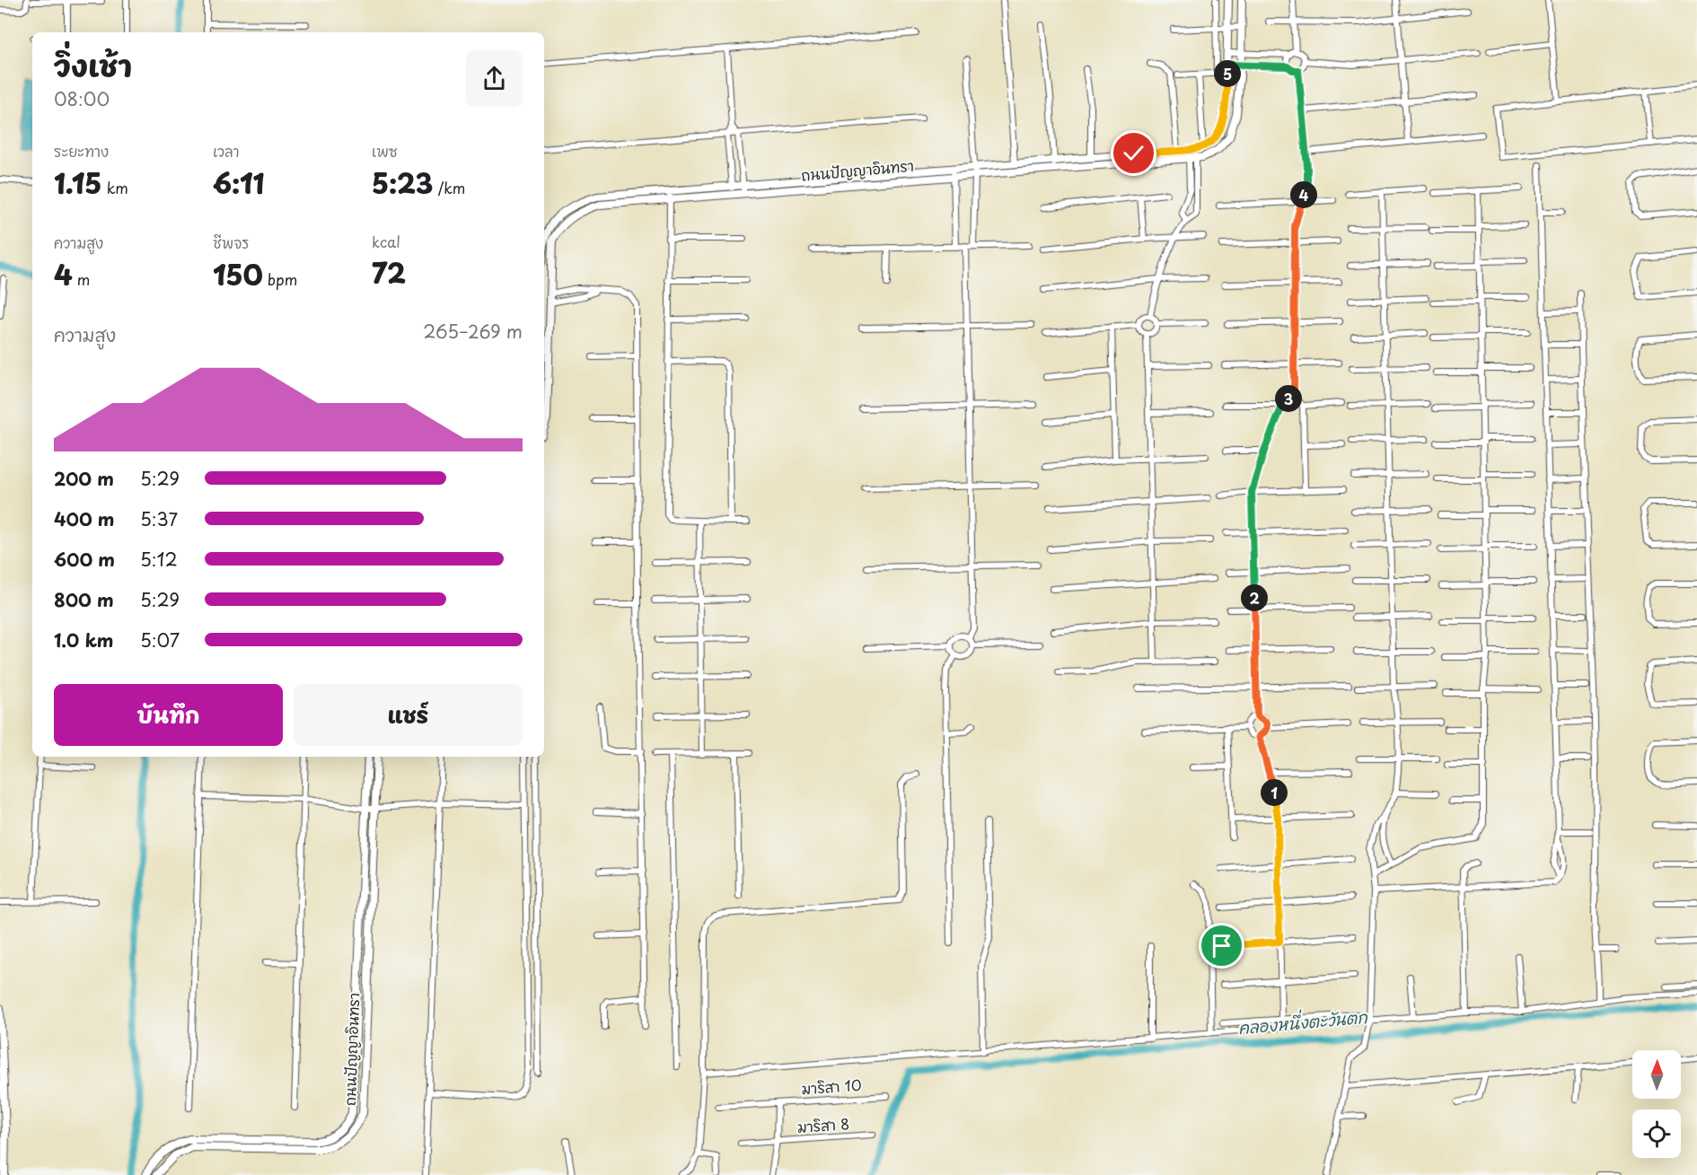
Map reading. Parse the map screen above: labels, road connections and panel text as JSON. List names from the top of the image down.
{
  "streets": {
    "street": ["ถนนปัญญาอินทรา", "มาริสา 10", "มาริสา 8"]
  },
  "water": ["คลองหนึ่งตะวันตก"],
  "north": "top",
  "page": {
    "heading": ["วิ่งเช้า", "08:00"],
    "pins": [
      "5",
      "4",
      "3",
      "2",
      "1"
    ],
    "stats": [
      ["ระยะทาง", "1.15 km"],
      ["เวลา", "6:11"],
      ["เพซ", "5:23 /km"],
      ["ความสูง", "4 m"],
      ["ชีพจร", "150 bpm"],
      ["kcal", "72"]
    ],
    "chart": ["ความสูง", "265–269 m"],
    "list": [
      {
        "name": "200 m",
        "note": "5:29"
      },
      {
        "name": "400 m",
        "note": "5:37"
      },
      {
        "name": "600 m",
        "note": "5:12"
      },
      {
        "name": "800 m",
        "note": "5:29"
      },
      {
        "name": "1.0 km",
        "note": "5:07"
      }
    ],
    "buttons": ["บันทึก", "แชร์"]
  }
}
